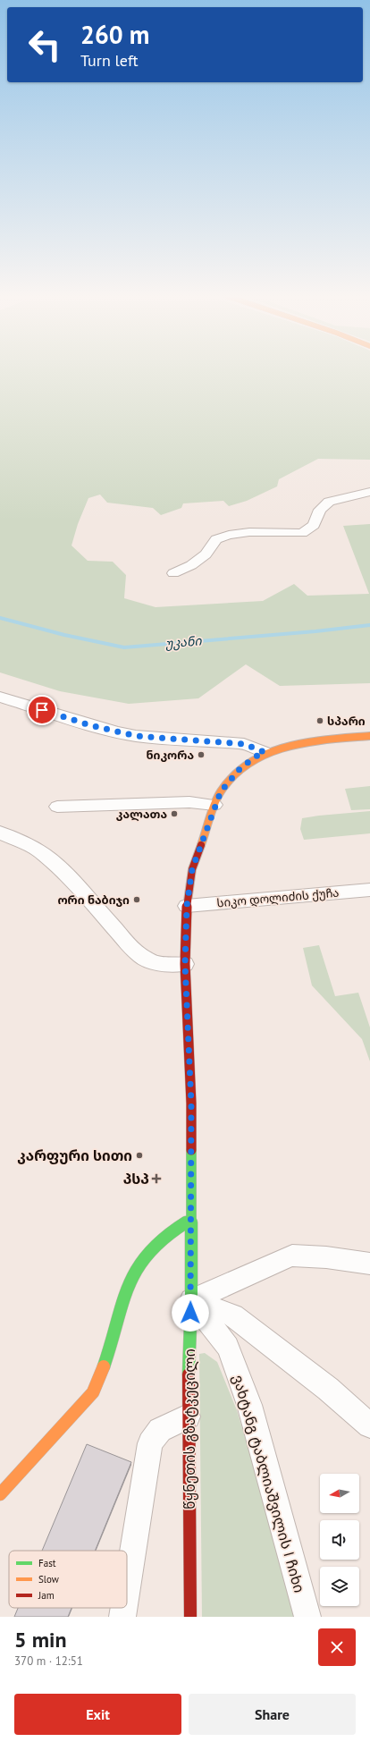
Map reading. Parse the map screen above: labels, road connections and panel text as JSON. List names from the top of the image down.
{
  "streets": {
    "main road": ["წყნეთის გზატკეცილი"],
    "street": ["სიკო დოლიძის ქუჩა", "ვახტანგ ტაბლიაშვილის I ჩიხი"]
  },
  "crossings": [
    ["სიკო დოლიძის ქუჩა", "წყნეთის გზატკეცილი"],
    ["წყნეთის გზატკეცილი", "ვახტანგ ტაბლიაშვილის I ჩიხი"]
  ],
  "water": ["უკანი"],
  "places": {
    "other": [
      "სპარი",
      "ნიკორა",
      "კალათა",
      "ორი ნაბიჯი",
      "კარფური სითი"
    ],
    "health": ["პსპ"]
  },
  "legend": ["Fast", "Slow", "Jam"],
  "north": "left",
  "page": {
    "turn": ["260 m", "Turn left"],
    "heading": ["5 min", "370 m · 12:51"],
    "buttons": ["Exit", "Share"]
  }
}
